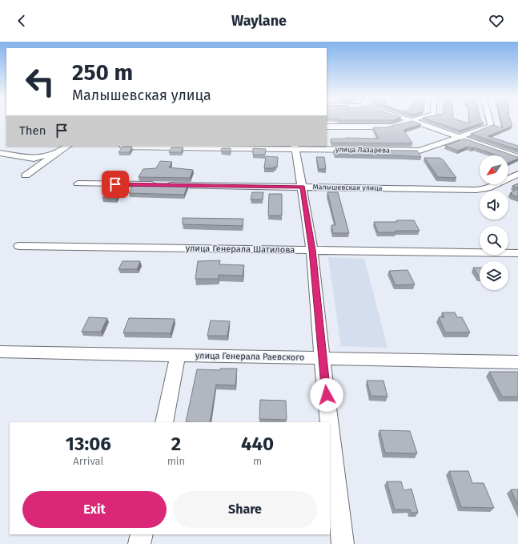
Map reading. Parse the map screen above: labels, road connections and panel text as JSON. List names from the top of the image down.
{
  "streets": {
    "street": [
      "улица Лазарева",
      "Малышевская улица",
      "улица Генерала Шатилова",
      "улица Генерала Раевского"
    ]
  },
  "north": "bottom left",
  "page": {
    "header": "Waylane",
    "turn": ["250 m", "Малышевская улица"],
    "then": "Then",
    "eta": [
      "13:06",
      "Arrival",
      "2",
      "min",
      "440",
      "m"
    ],
    "buttons": ["Exit", "Share"]
  }
}
